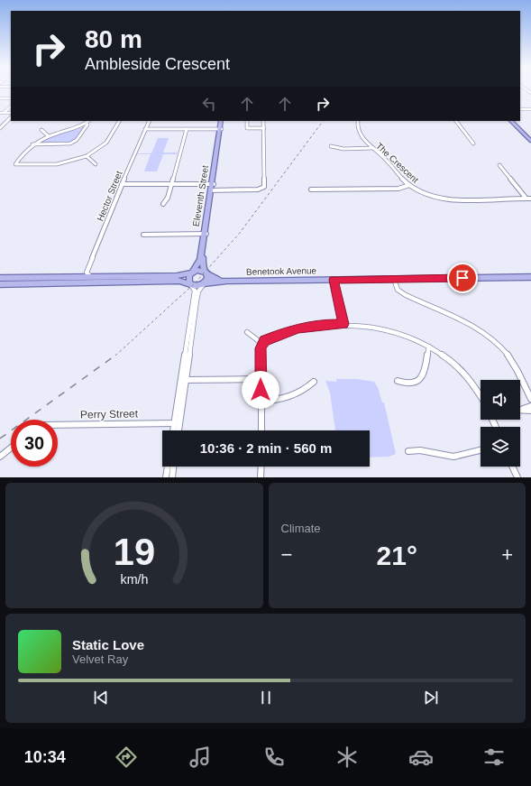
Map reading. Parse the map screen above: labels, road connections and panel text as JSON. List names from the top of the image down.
{
  "streets": {
    "main road": ["Eleventh Street", "Benetook Avenue"],
    "street": ["The Crescent", "Hector Street", "Perry Street"]
  },
  "crossings": [
    ["Eleventh Street", "Benetook Avenue"]
  ],
  "page": {
    "turn": ["80 m", "Ambleside Crescent"],
    "limit": "30",
    "trip": "10:36 · 2 min · 560 m",
    "tile": "Climate",
    "heat": ["−", "21°", "+"],
    "song": ["Static Love", "Velvet Ray"],
    "tabs": "10:34",
    "gauge": ["19", "km/h"]
  }
}
